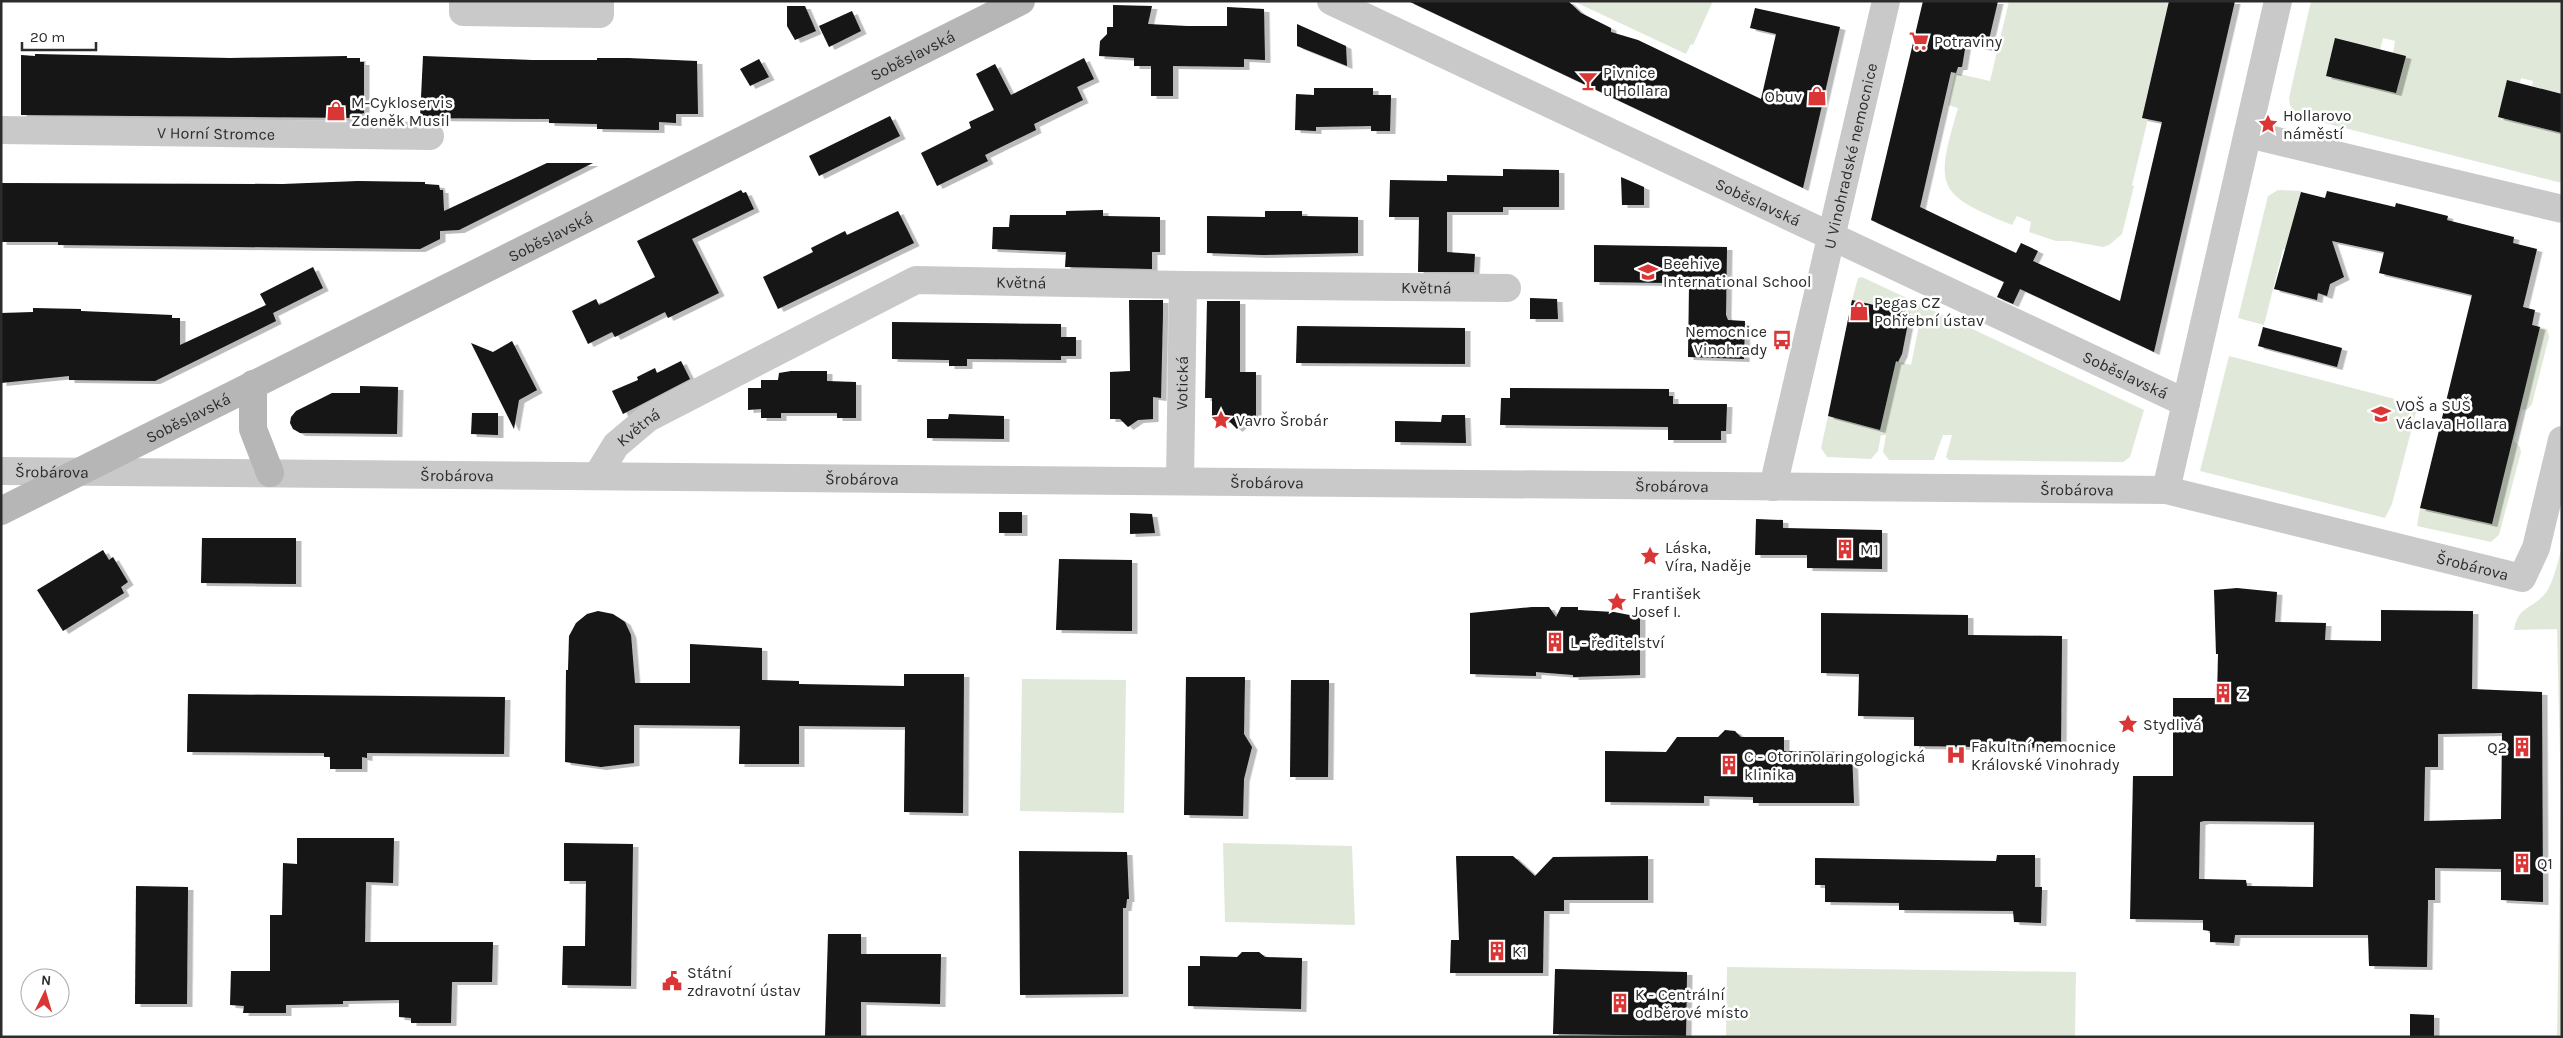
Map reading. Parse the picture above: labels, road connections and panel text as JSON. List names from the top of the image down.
{
  "streets": {
    "main road": ["Soběslavská"],
    "street": [
      "V Horní Stromce",
      "U Vinohradské nemocnice",
      "Květná",
      "Votická",
      "Šrobárova"
    ]
  },
  "crossings": [
    ["Soběslavská", "U Vinohradské nemocnice"],
    ["Soběslavská", "Šrobárova"],
    ["U Vinohradské nemocnice", "Šrobárova"],
    ["Květná", "Votická"],
    ["Květná", "Šrobárova"],
    ["Votická", "Šrobárova"]
  ],
  "places": {
    "supermarket": ["Potraviny"],
    "bar": ["Pivnice u Hollara"],
    "shop": ["Obuv", "M-Cykloservis Zdeněk Musil", "Pegas CZ Pohřební ústav"],
    "place": [
      "Hollarovo náměstí",
      "Vavro Šrobár",
      "Láska, Víra, Naděje",
      "František Josef I.",
      "Stydlivá"
    ],
    "school or university": ["Beehive International School", "VOŠ a SUŠ Václava Hollara"],
    "bus stop": ["Nemocnice Vinohrady"],
    "building": [
      "M1",
      "L - ředitelství",
      "Z",
      "Q2",
      "C - Otorinolaringologická klinika",
      "Q1",
      "K1",
      "K - Centrální odběrové místo"
    ],
    "hospital": ["Fakultní nemocnice Královské Vinohrady"],
    "public building": ["Státní zdravotní ústav"]
  },
  "scale_bar": "20 m",
  "north": "top"
}
